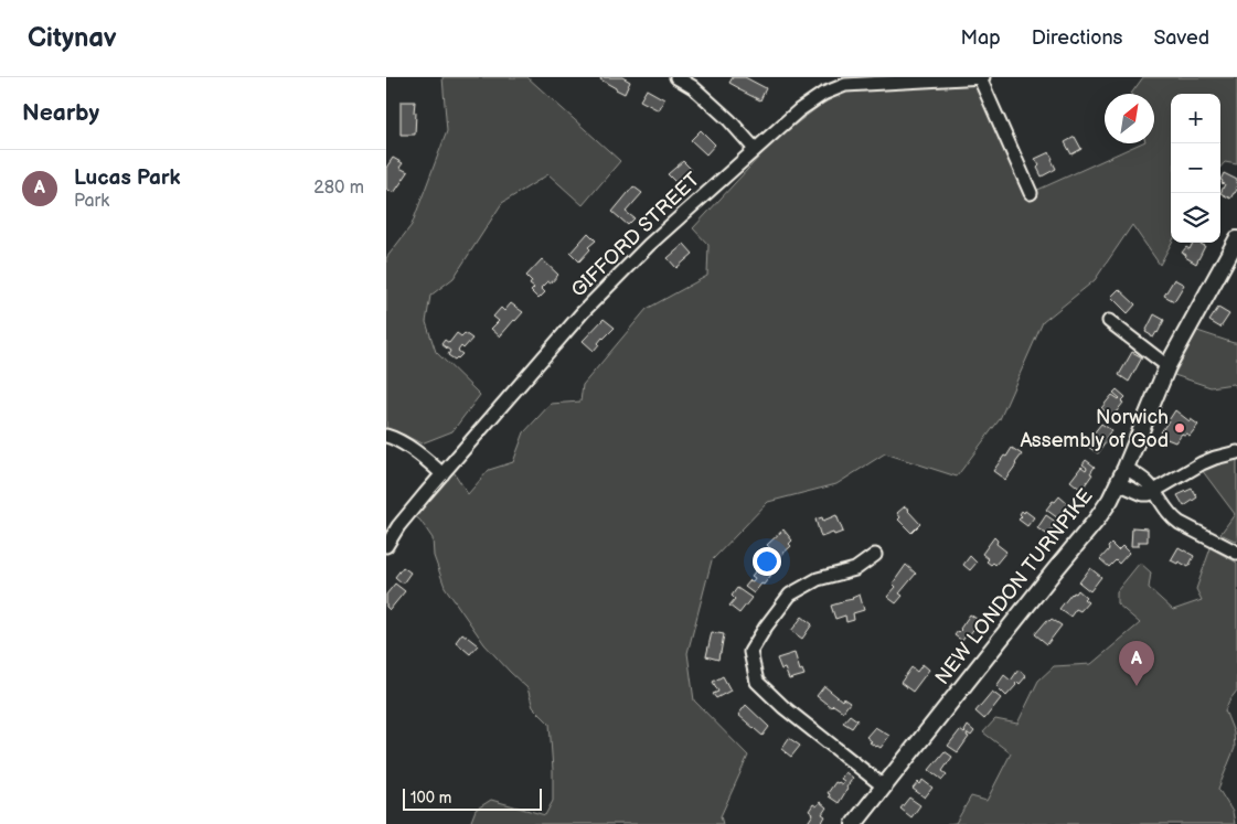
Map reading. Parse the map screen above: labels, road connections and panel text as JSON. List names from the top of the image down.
{
  "streets": {
    "main road": ["NEW LONDON TURNPIKE"],
    "street": ["GIFFORD STREET"]
  },
  "places": ["Norwich Assembly of God"],
  "scale_bar": "100 m",
  "north": "top right",
  "page": {
    "header": "Citynav",
    "nav": ["Map", "Directions", "Saved"],
    "heading": "Nearby",
    "map_buttons": ["+", "−"],
    "list": [
      {
        "mark": "A",
        "name": "Lucas Park",
        "note": "Park",
        "value": "280 m"
      }
    ],
    "pins": "A",
    "scale": "100 m"
  }
}
